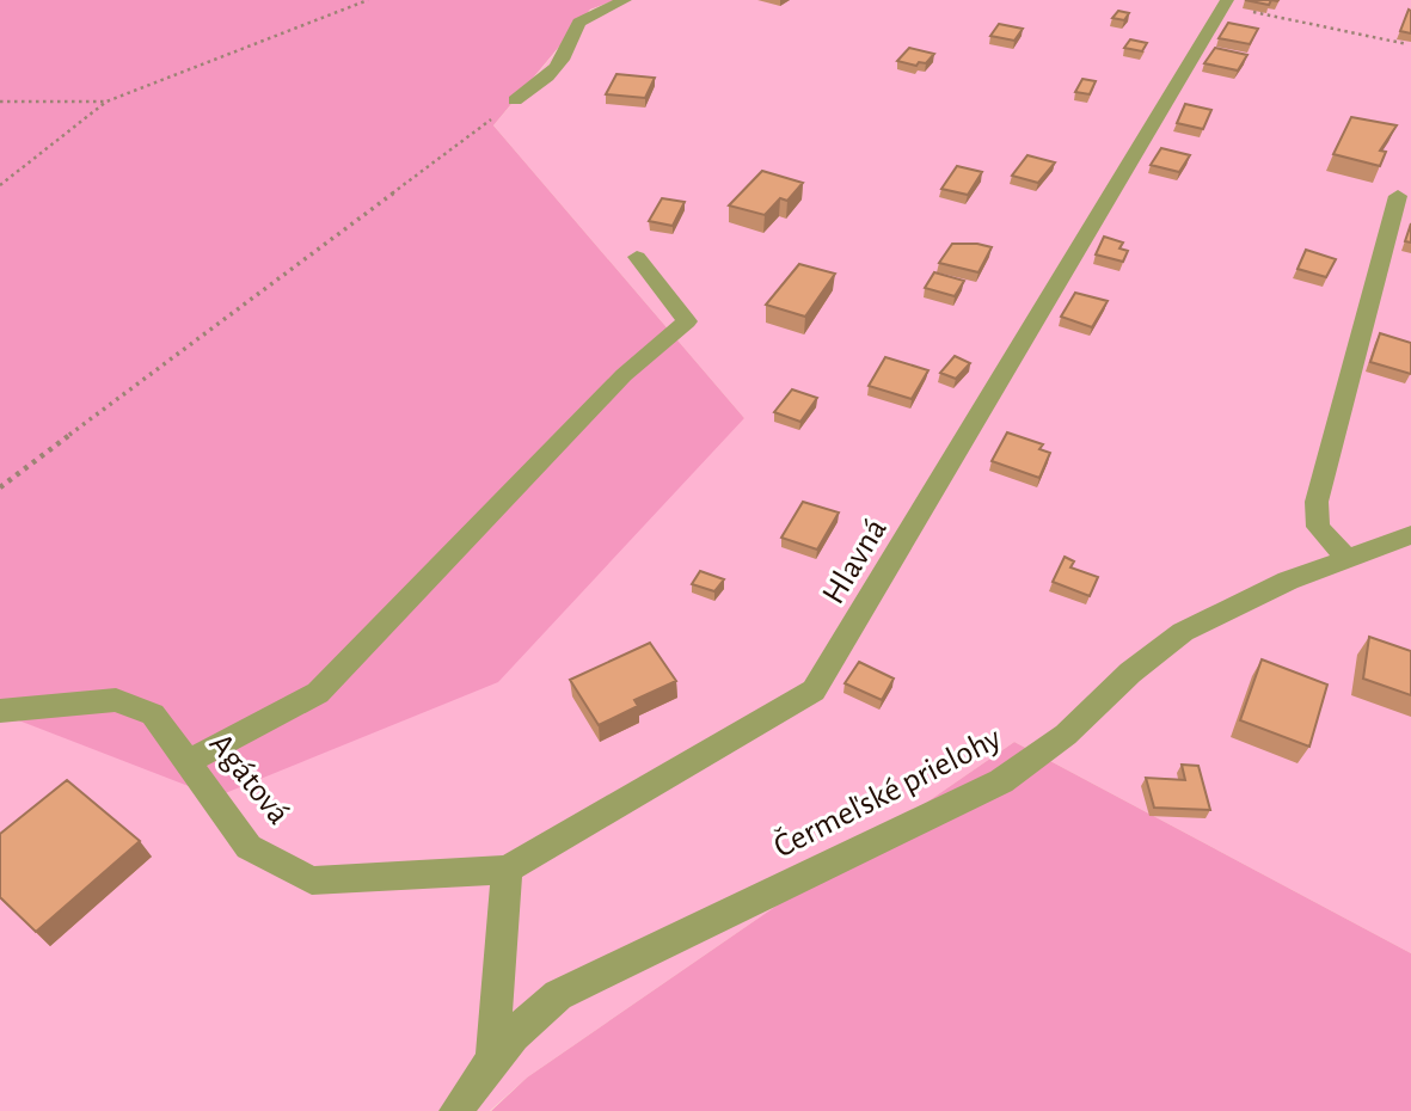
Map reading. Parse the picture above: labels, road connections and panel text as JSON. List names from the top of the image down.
{
  "streets": {
    "street": ["Hlavná", "Agátová", "Čermeľské prielohy"]
  },
  "crossings": [
    ["Hlavná", "Agátová"]
  ]
}
